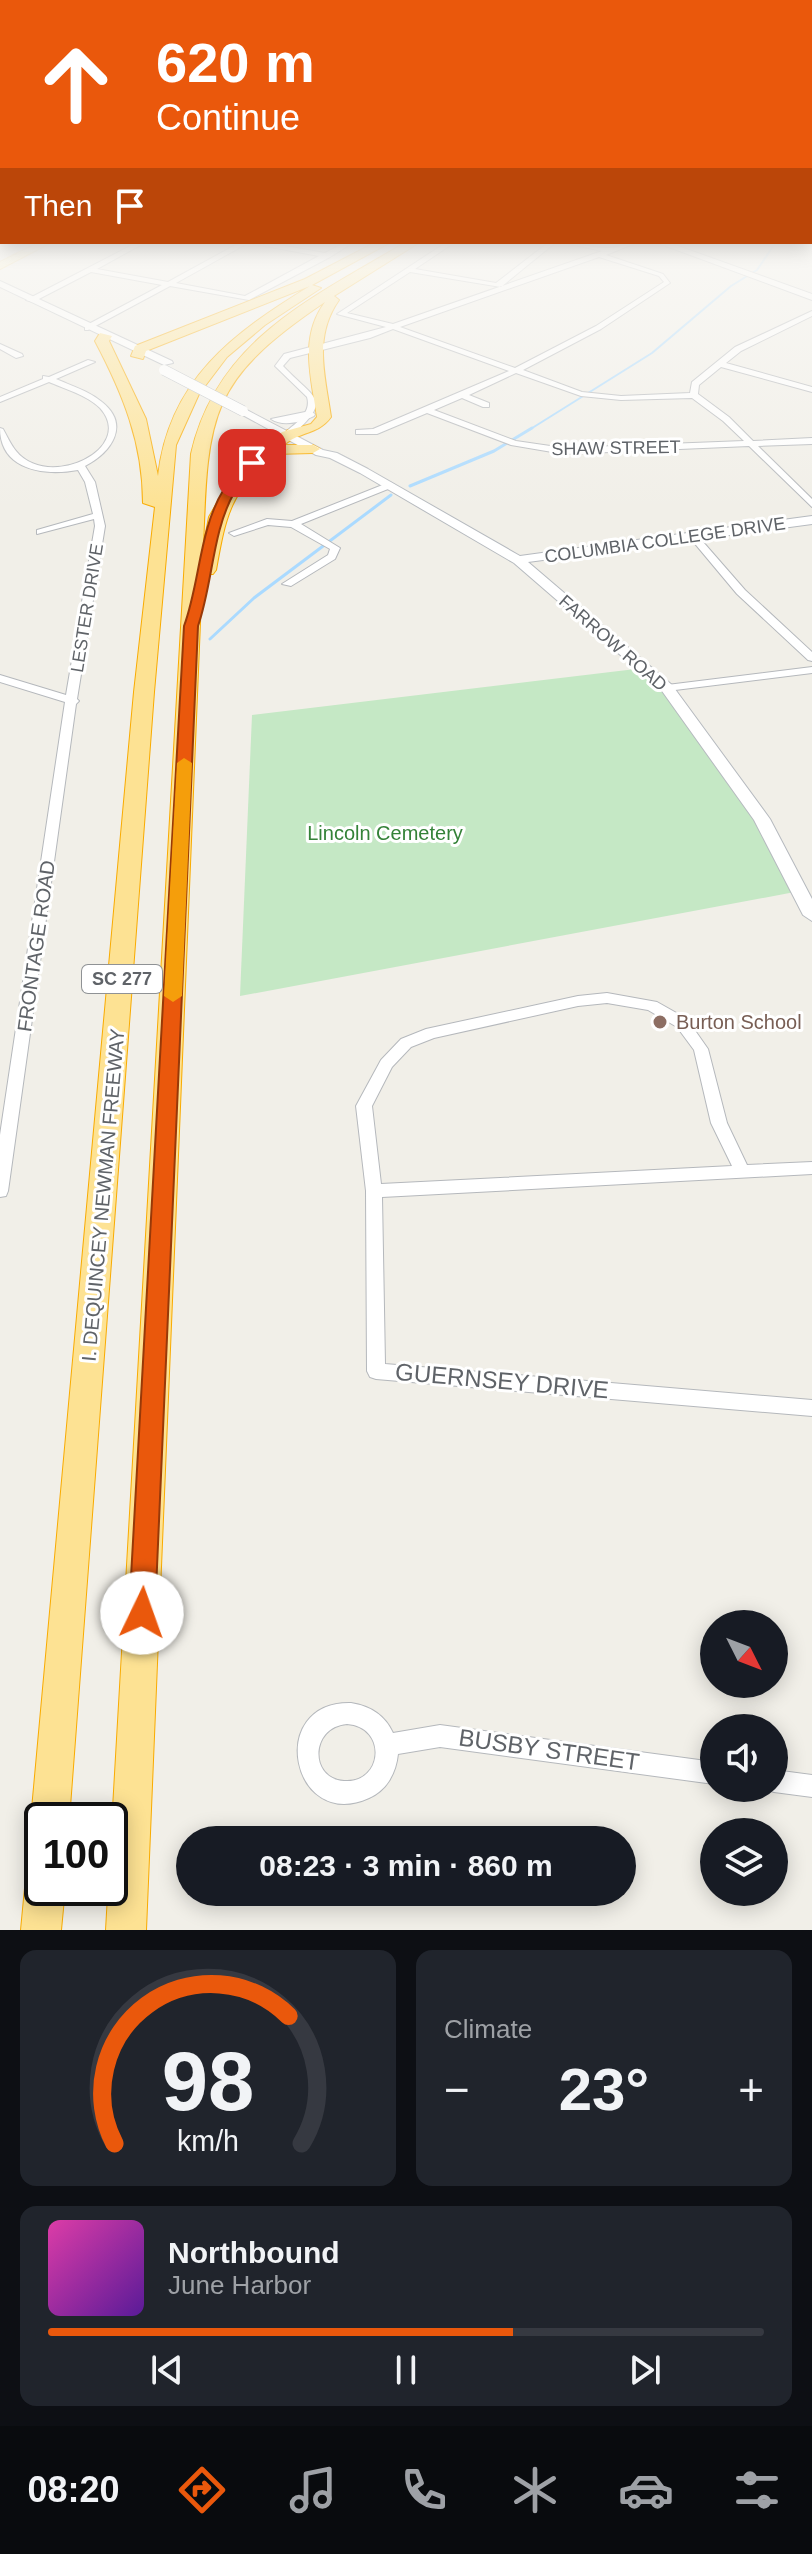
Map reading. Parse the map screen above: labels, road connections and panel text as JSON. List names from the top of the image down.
{
  "streets": {
    "highway": ["SC 277", "I. DEQUINCEY NEWMAN FREEWAY"],
    "main road": ["COLUMBIA COLLEGE DRIVE", "FARROW ROAD"],
    "street": [
      "SHAW STREET",
      "LESTER DRIVE",
      "FRONTAGE ROAD",
      "GUERNSEY DRIVE",
      "BUSBY STREET"
    ]
  },
  "crossings": [
    ["COLUMBIA COLLEGE DRIVE", "FARROW ROAD"],
    ["LESTER DRIVE", "FRONTAGE ROAD"]
  ],
  "parks": ["Lincoln Cemetery"],
  "places": ["Burton School"],
  "north": "bottom right",
  "page": {
    "turn": ["620 m", "Continue"],
    "then": "Then",
    "limit": "100",
    "trip": "08:23 · 3 min · 860 m",
    "tile": "Climate",
    "heat": ["−", "23°", "+"],
    "song": ["Northbound", "June Harbor"],
    "tabs": "08:20",
    "gauge": ["98", "km/h"]
  }
}
